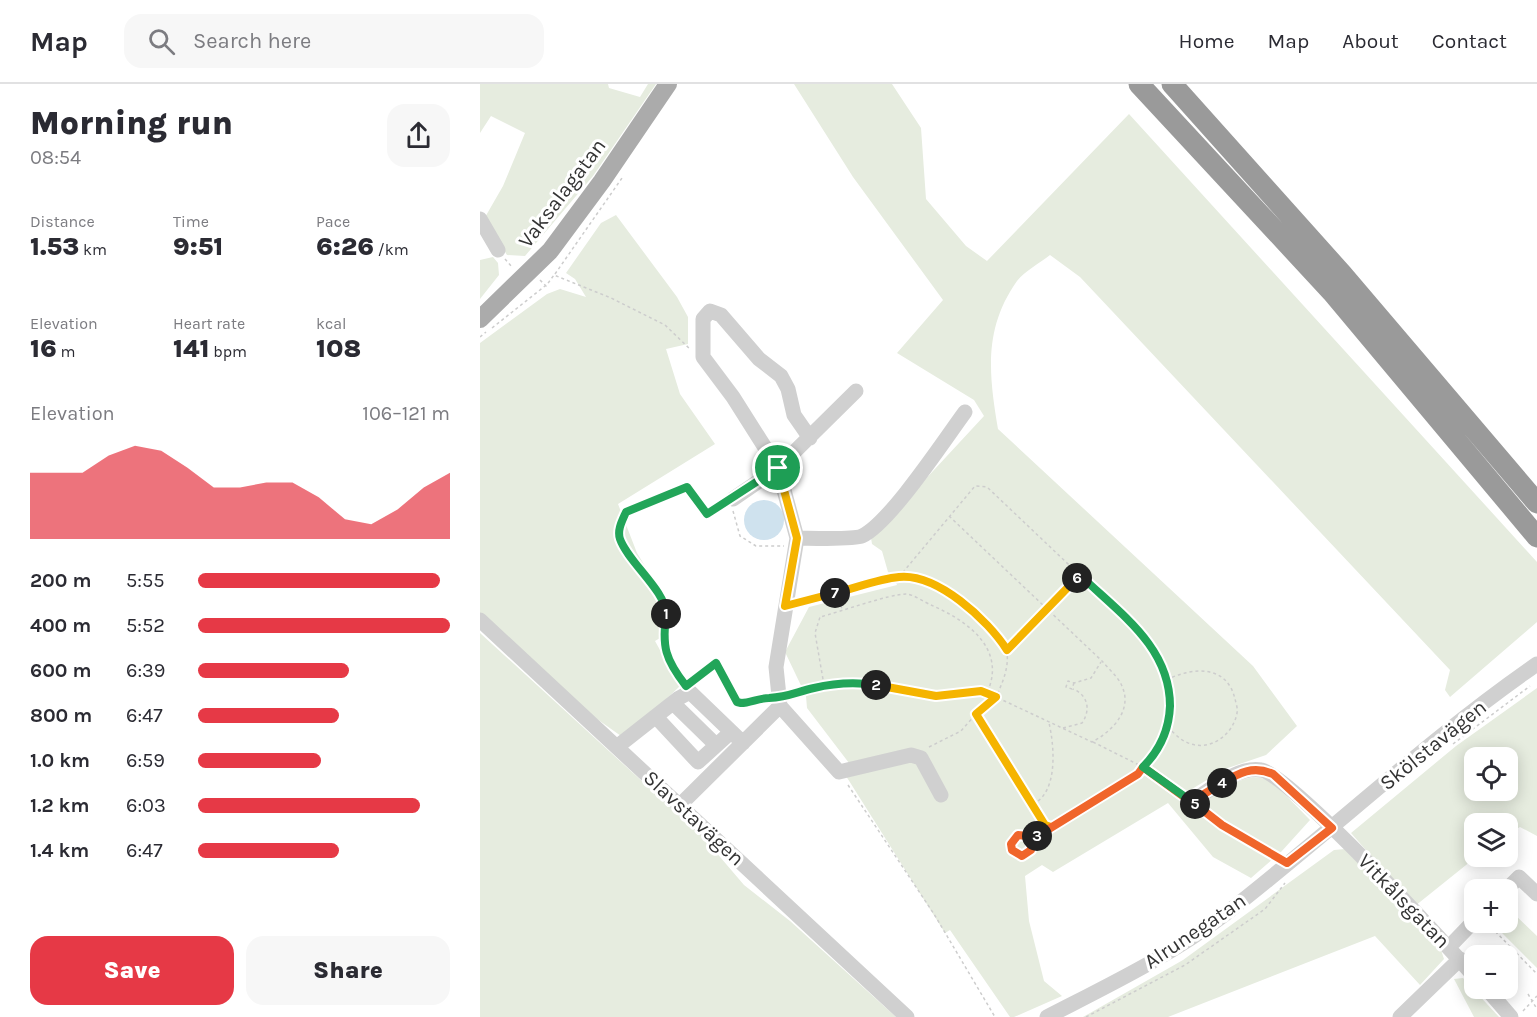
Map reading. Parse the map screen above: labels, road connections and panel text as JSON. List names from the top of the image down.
{
  "streets": {
    "main road": ["Vaksalagatan"],
    "street": [
      "Skölstavägen",
      "Slavstavägen",
      "Vitkålsgatan",
      "Alrunegatan"
    ]
  },
  "crossings": [
    ["Skölstavägen", "Vitkålsgatan"],
    ["Skölstavägen", "Alrunegatan"],
    ["Vitkålsgatan", "Alrunegatan"]
  ],
  "page": {
    "header": "Map",
    "search": "Search here",
    "nav": [
      "Home",
      "Map",
      "About",
      "Contact"
    ],
    "heading": ["Morning run", "08:54"],
    "stats": [
      ["Distance", "1.53 km"],
      ["Time", "9:51"],
      ["Pace", "6:26 /km"],
      ["Elevation", "16 m"],
      ["Heart rate", "141 bpm"],
      ["kcal", "108"]
    ],
    "chart": ["Elevation", "106–121 m"],
    "list": [
      {
        "name": "200 m",
        "note": "5:55"
      },
      {
        "name": "400 m",
        "note": "5:52"
      },
      {
        "name": "600 m",
        "note": "6:39"
      },
      {
        "name": "800 m",
        "note": "6:47"
      },
      {
        "name": "1.0 km",
        "note": "6:59"
      },
      {
        "name": "1.2 km",
        "note": "6:03"
      },
      {
        "name": "1.4 km",
        "note": "6:47"
      }
    ],
    "pins": [
      "6",
      "7",
      "1",
      "2",
      "4",
      "5",
      "3"
    ],
    "map_buttons": ["+", "−"],
    "buttons": ["Save", "Share"]
  }
}
